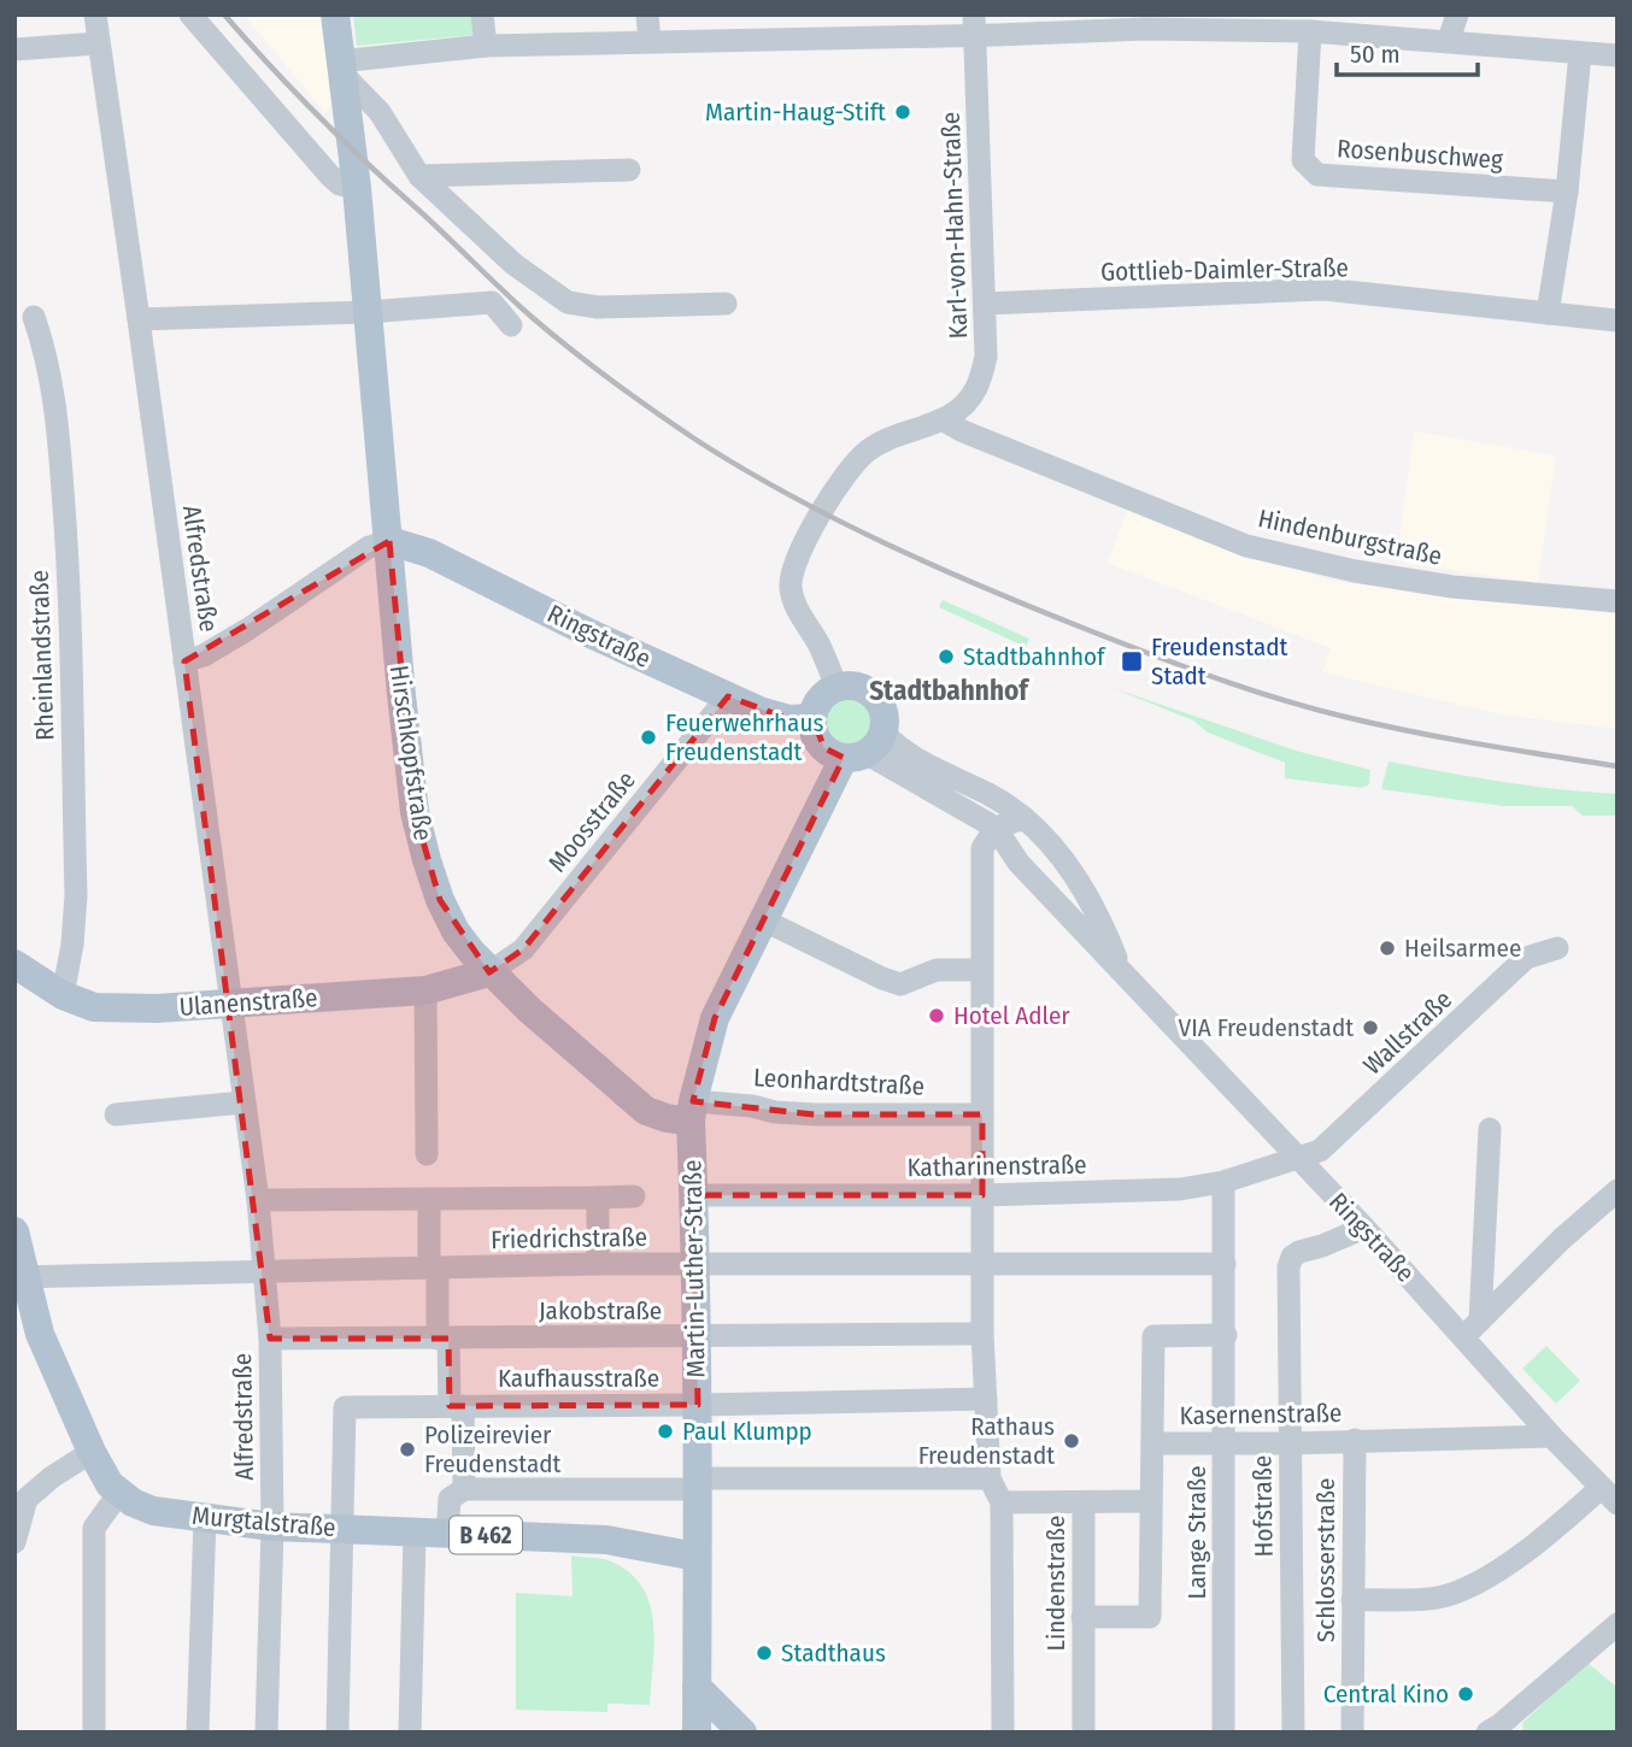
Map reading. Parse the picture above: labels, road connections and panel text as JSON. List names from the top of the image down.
{
  "streets": {
    "main road": [
      "Ringstraße",
      "Hirschkopfstraße",
      "Ulanenstraße",
      "Martin-Luther-Straße",
      "Murgtalstraße",
      "B 462"
    ],
    "street": [
      "Rosenbuschweg",
      "Karl-von-Hahn-Straße",
      "Gottlieb-Daimler-Straße",
      "Hindenburgstraße",
      "Alfredstraße",
      "Rheinlandstraße",
      "Moosstraße",
      "Wallstraße",
      "Leonhardtstraße",
      "Katharinenstraße",
      "Friedrichstraße",
      "Jakobstraße",
      "Kaufhausstraße",
      "Kasernenstraße",
      "Hofstraße",
      "Lange Straße",
      "Schlosserstraße",
      "Lindenstraße"
    ]
  },
  "crossings": [
    ["Karl-von-Hahn-Straße", "Gottlieb-Daimler-Straße"],
    ["Karl-von-Hahn-Straße", "Hindenburgstraße"],
    ["Karl-von-Hahn-Straße", "Ringstraße"],
    ["Karl-von-Hahn-Straße", "Martin-Luther-Straße"],
    ["Alfredstraße", "Ulanenstraße"],
    ["Alfredstraße", "Friedrichstraße"],
    ["Alfredstraße", "Jakobstraße"],
    ["Alfredstraße", "Murgtalstraße"],
    ["Ringstraße", "Hirschkopfstraße"],
    ["Ringstraße", "Moosstraße"],
    ["Ringstraße", "Wallstraße"],
    ["Ringstraße", "Katharinenstraße"],
    ["Ringstraße", "Martin-Luther-Straße"],
    ["Ringstraße", "Kasernenstraße"],
    ["Ringstraße", "Hofstraße"],
    ["Rheinlandstraße", "Ulanenstraße"],
    ["Hirschkopfstraße", "Moosstraße"],
    ["Hirschkopfstraße", "Ulanenstraße"],
    ["Hirschkopfstraße", "Leonhardtstraße"],
    ["Hirschkopfstraße", "Martin-Luther-Straße"],
    ["Moosstraße", "Ulanenstraße"],
    ["Wallstraße", "Katharinenstraße"],
    ["Leonhardtstraße", "Martin-Luther-Straße"],
    ["Katharinenstraße", "Martin-Luther-Straße"],
    ["Katharinenstraße", "Lange Straße"],
    ["Friedrichstraße", "Martin-Luther-Straße"],
    ["Friedrichstraße", "Murgtalstraße"],
    ["Friedrichstraße", "Lange Straße"],
    ["Martin-Luther-Straße", "Jakobstraße"],
    ["Martin-Luther-Straße", "Kaufhausstraße"],
    ["Martin-Luther-Straße", "Murgtalstraße"],
    ["Kaufhausstraße", "Murgtalstraße"],
    ["Kasernenstraße", "Hofstraße"],
    ["Kasernenstraße", "Lange Straße"],
    ["Kasernenstraße", "Schlosserstraße"]
  ],
  "districts": ["Stadtbahnhof"],
  "places": {
    "other": [
      "Martin-Haug-Stift",
      "Stadtbahnhof",
      "Feuerwehrhaus Freudenstadt",
      "Heilsarmee",
      "Hotel Adler",
      "VIA Freudenstadt",
      "Paul Klumpp",
      "Rathaus Freudenstadt",
      "Polizeirevier Freudenstadt",
      "Stadthaus",
      "Central Kino"
    ],
    "transit": ["Freudenstadt Stadt"]
  },
  "scale_bar": "50 m"
}
